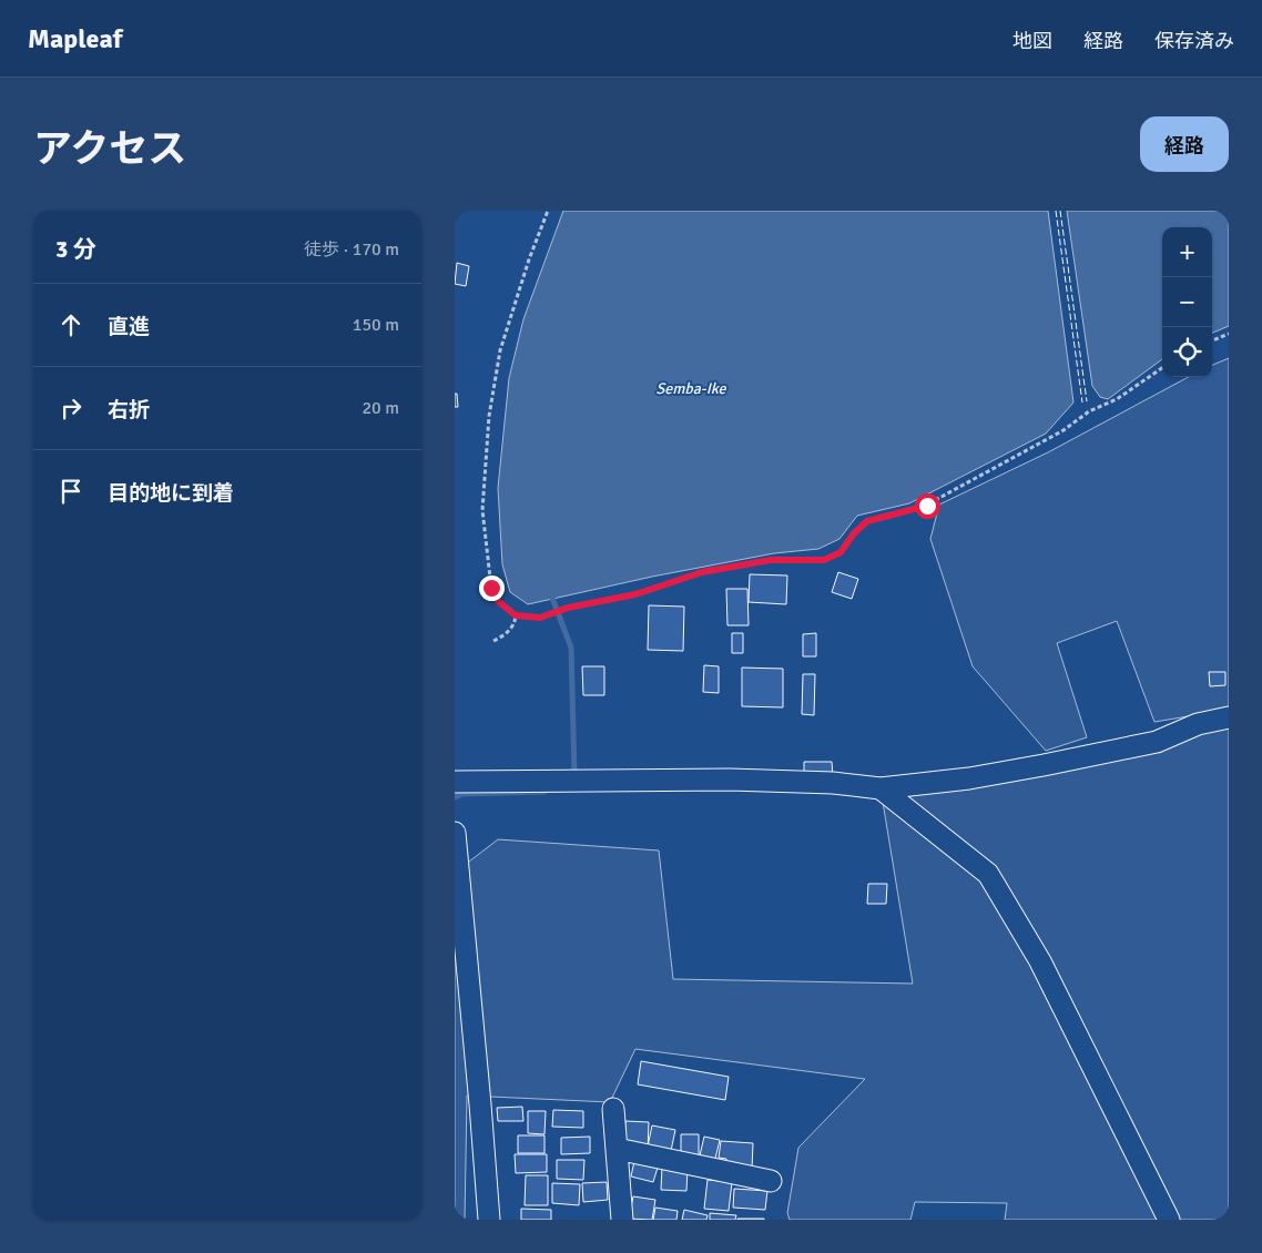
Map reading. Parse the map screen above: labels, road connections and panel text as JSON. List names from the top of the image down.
{
  "water": ["Semba-Ike"],
  "page": {
    "header": "Mapleaf",
    "nav": ["地図", "経路", "保存済み"],
    "title": "アクセス",
    "buttons": "経路",
    "heading": ["3 分", "徒歩 · 170 m"],
    "map_buttons": ["+", "−"],
    "list": [
      ["直進", "150 m"],
      ["右折", "20 m"],
      "目的地に到着"
    ]
  }
}
